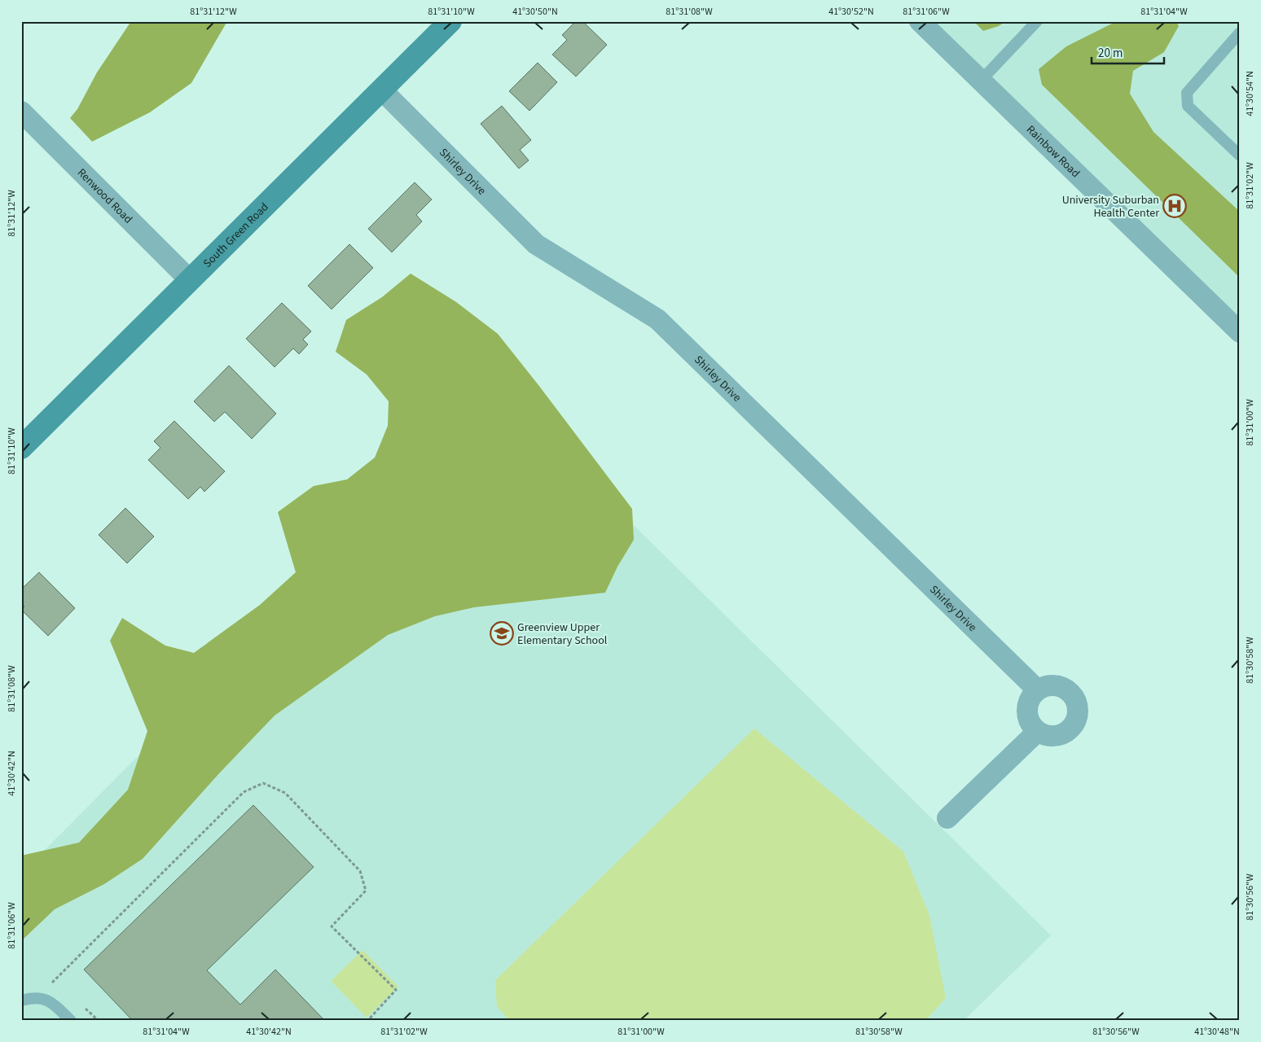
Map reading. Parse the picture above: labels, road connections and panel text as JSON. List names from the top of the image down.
{
  "streets": {
    "main road": ["South Green Road"],
    "street": ["Rainbow Road", "Shirley Drive", "Renwood Road"]
  },
  "crossings": [
    ["Shirley Drive", "South Green Road"],
    ["Renwood Road", "South Green Road"]
  ],
  "places": {
    "hospital": ["University Suburban Health Center"],
    "school or university": ["Greenview Upper Elementary School"]
  },
  "scale_bar": "20 m",
  "coordinates": [
    "81°31'12\"W",
    "81°31'10\"W",
    "41°30'50\"N",
    "81°31'08\"W",
    "41°30'52\"N",
    "81°31'06\"W",
    "81°31'04\"W",
    "41°30'54\"N",
    "81°31'02\"W",
    "81°31'00\"W",
    "81°30'58\"W",
    "41°30'42\"N",
    "81°30'56\"W",
    "41°30'48\"N"
  ]
}
